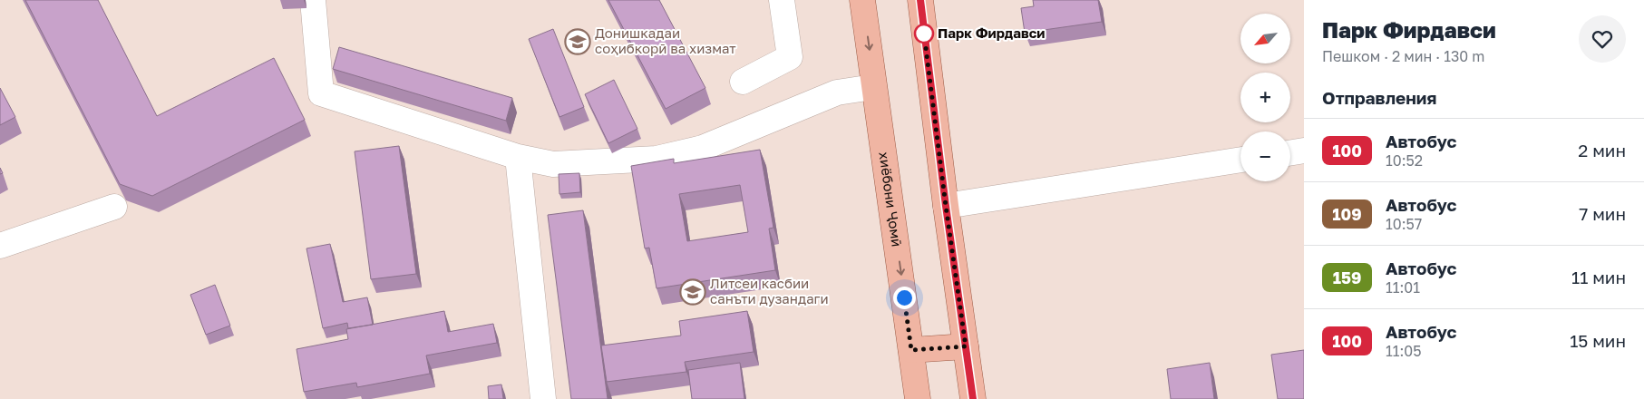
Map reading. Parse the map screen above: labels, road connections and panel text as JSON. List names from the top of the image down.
{
  "streets": {
    "main road": ["хиёбони Ҷомӣ"]
  },
  "places": {
    "other": ["Парк Фирдавси"],
    "school or university": ["Донишкадаи соҳибкорӣ ва хизмат", "Литсеи касбии санъти дузандаги"]
  },
  "lines": ["bus line 100"],
  "north": "bottom left",
  "page": {
    "heading": [
      ["Парк Фирдавси", "Пешком · 2 мин · 130 m"],
      "Отправления"
    ],
    "map_buttons": ["+", "−"],
    "list": [
      {
        "mark": "100",
        "name": "Автобус",
        "note": "10:52",
        "value": "2 мин"
      },
      {
        "mark": "109",
        "name": "Автобус",
        "note": "10:57",
        "value": "7 мин"
      },
      {
        "mark": "159",
        "name": "Автобус",
        "note": "11:01",
        "value": "11 мин"
      },
      {
        "mark": "100",
        "name": "Автобус",
        "note": "11:05",
        "value": "15 мин"
      }
    ]
  }
}
